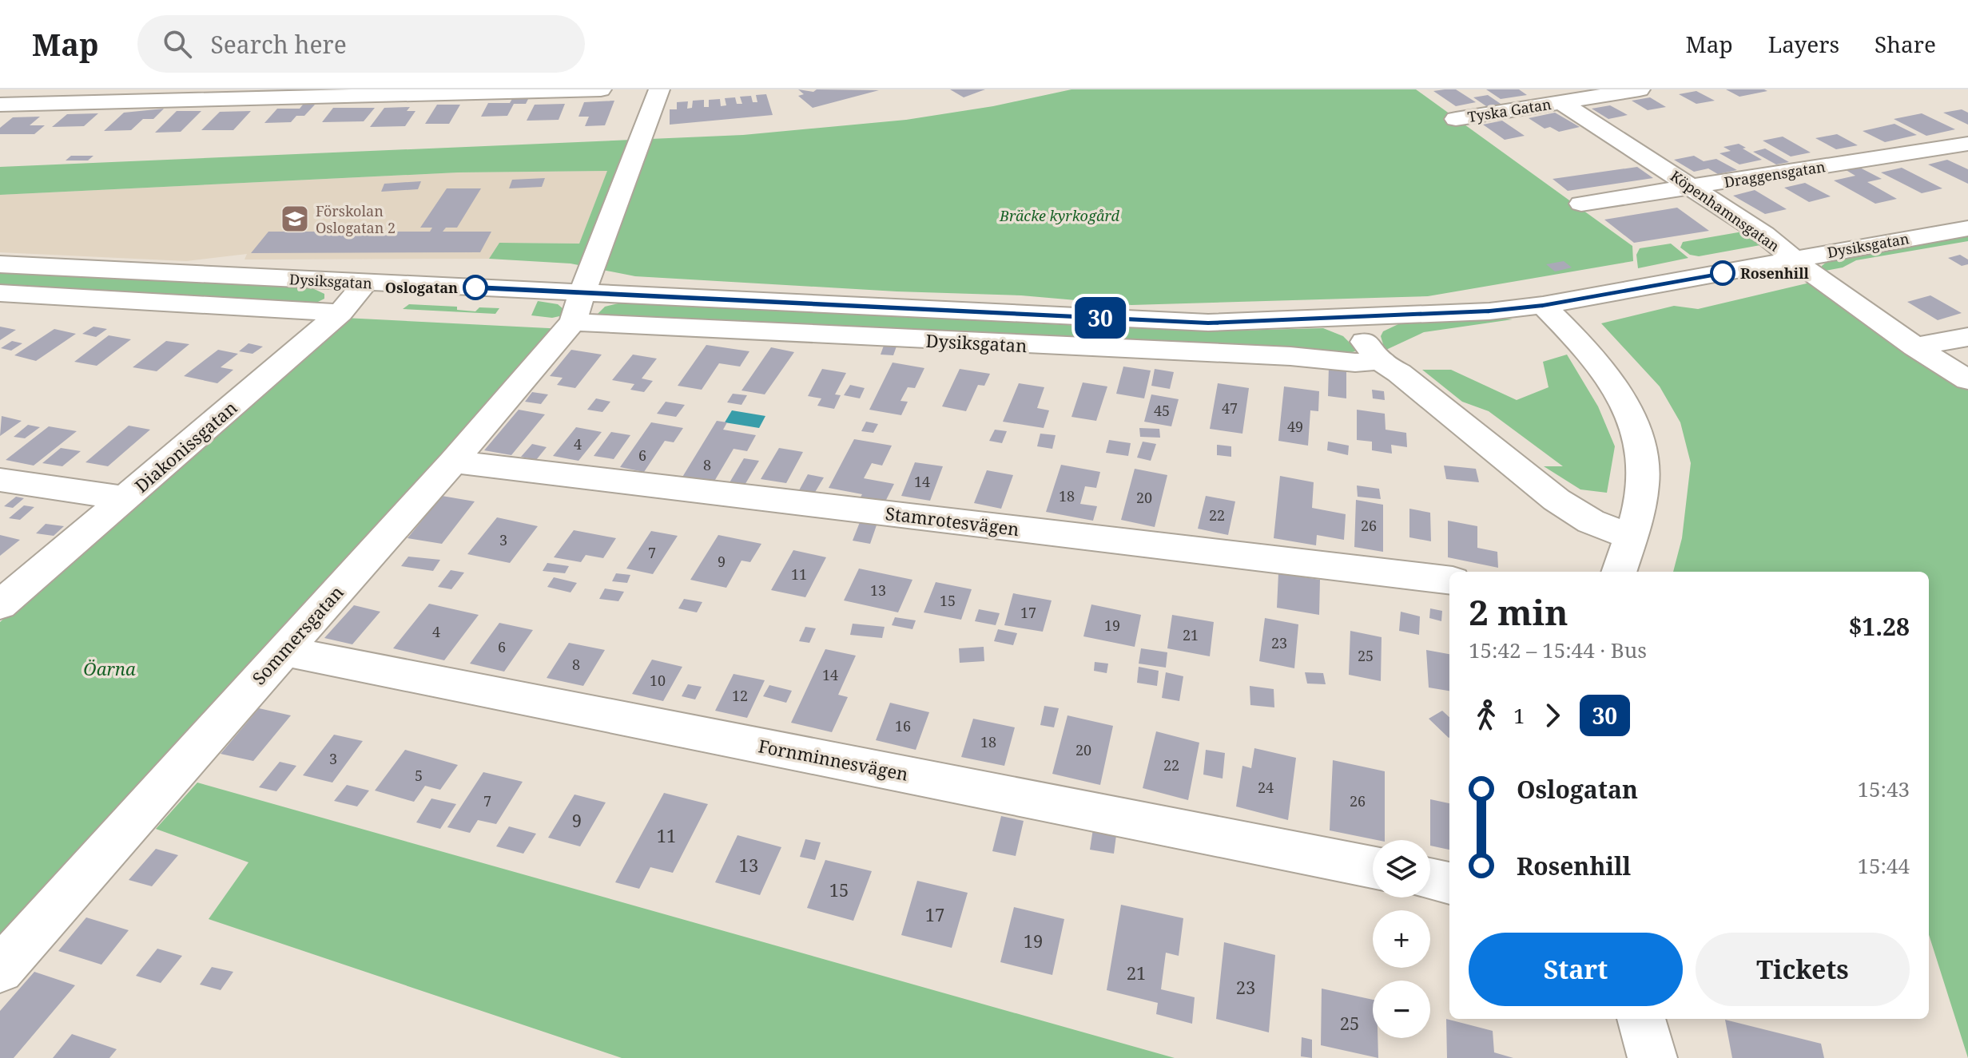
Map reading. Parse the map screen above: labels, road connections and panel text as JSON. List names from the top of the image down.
{
  "streets": {
    "street": [
      "Tyska Gatan",
      "Draggensgatan",
      "Köpenhamnsgatan",
      "Dysiksgatan",
      "Diakonissgatan",
      "Stamrotesvägen",
      "Sommersgatan",
      "Fornminnesvägen"
    ]
  },
  "crossings": [
    ["Tyska Gatan", "Köpenhamnsgatan"],
    ["Draggensgatan", "Köpenhamnsgatan"],
    ["Köpenhamnsgatan", "Dysiksgatan"],
    ["Dysiksgatan", "Diakonissgatan"],
    ["Dysiksgatan", "Sommersgatan"],
    ["Stamrotesvägen", "Sommersgatan"],
    ["Sommersgatan", "Fornminnesvägen"]
  ],
  "parks": ["Bräcke kyrkogård", "Öarna"],
  "places": {
    "school or university": ["Förskolan Oslogatan 2"],
    "other": ["Rosenhill", "Oslogatan"]
  },
  "lines": ["bus line 30"],
  "house_numbers": [
    "47",
    "45",
    "49",
    "4",
    "6",
    "8",
    "14",
    "18",
    "20",
    "22",
    "26",
    "3",
    "7",
    "9",
    "11",
    "13",
    "15",
    "17",
    "19",
    "4",
    "21",
    "23",
    "6",
    "25",
    "8",
    "14",
    "10",
    "12",
    "16",
    "18",
    "20",
    "3",
    "22",
    "5",
    "24",
    "7",
    "26",
    "9",
    "11",
    "13",
    "15",
    "17",
    "19",
    "21",
    "23",
    "25"
  ],
  "page": {
    "header": "Map",
    "search": "Search here",
    "nav": ["Map", "Layers", "Share"],
    "on_map": "30",
    "heading": ["2 min", "15:42 – 15:44 · Bus", "$1.28"],
    "legs": ["1", "30"],
    "list": [
      {
        "name": "Oslogatan",
        "value": "15:43"
      },
      {
        "name": "Rosenhill",
        "value": "15:44"
      }
    ],
    "map_buttons": ["+", "−"],
    "buttons": ["Start", "Tickets"]
  }
}
